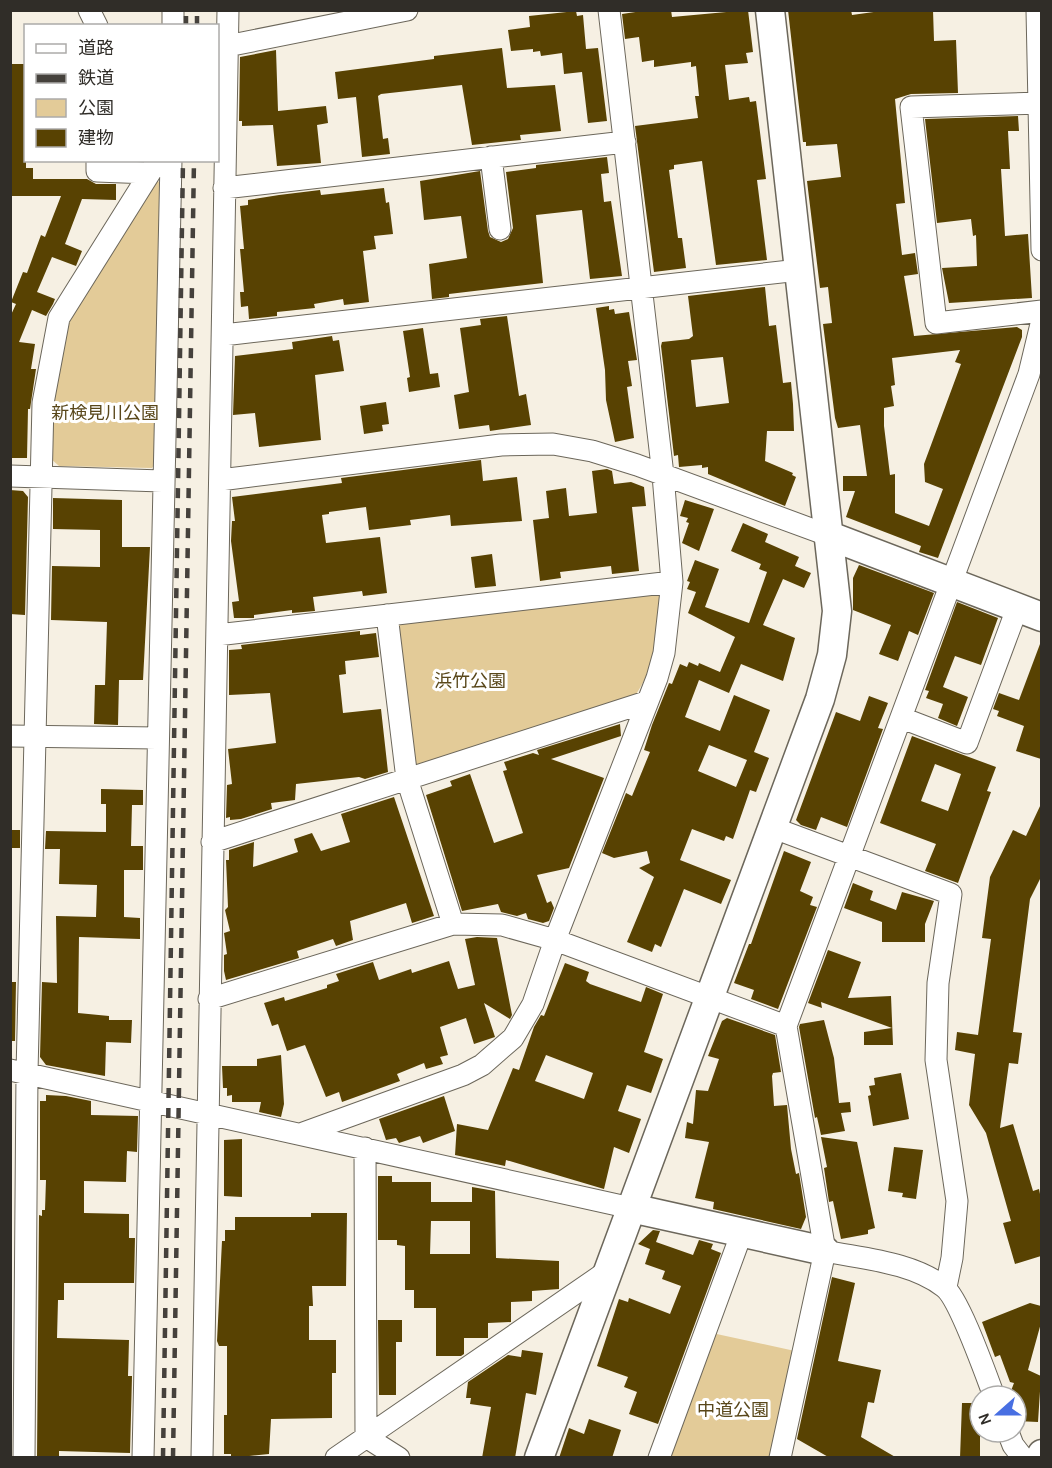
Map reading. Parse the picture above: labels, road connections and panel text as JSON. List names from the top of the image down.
{
  "parks": ["新検見川公園", "浜竹公園", "中道公園"],
  "legend": [
    "道路",
    "鉄道",
    "公園",
    "建物"
  ],
  "north": "left"
}
